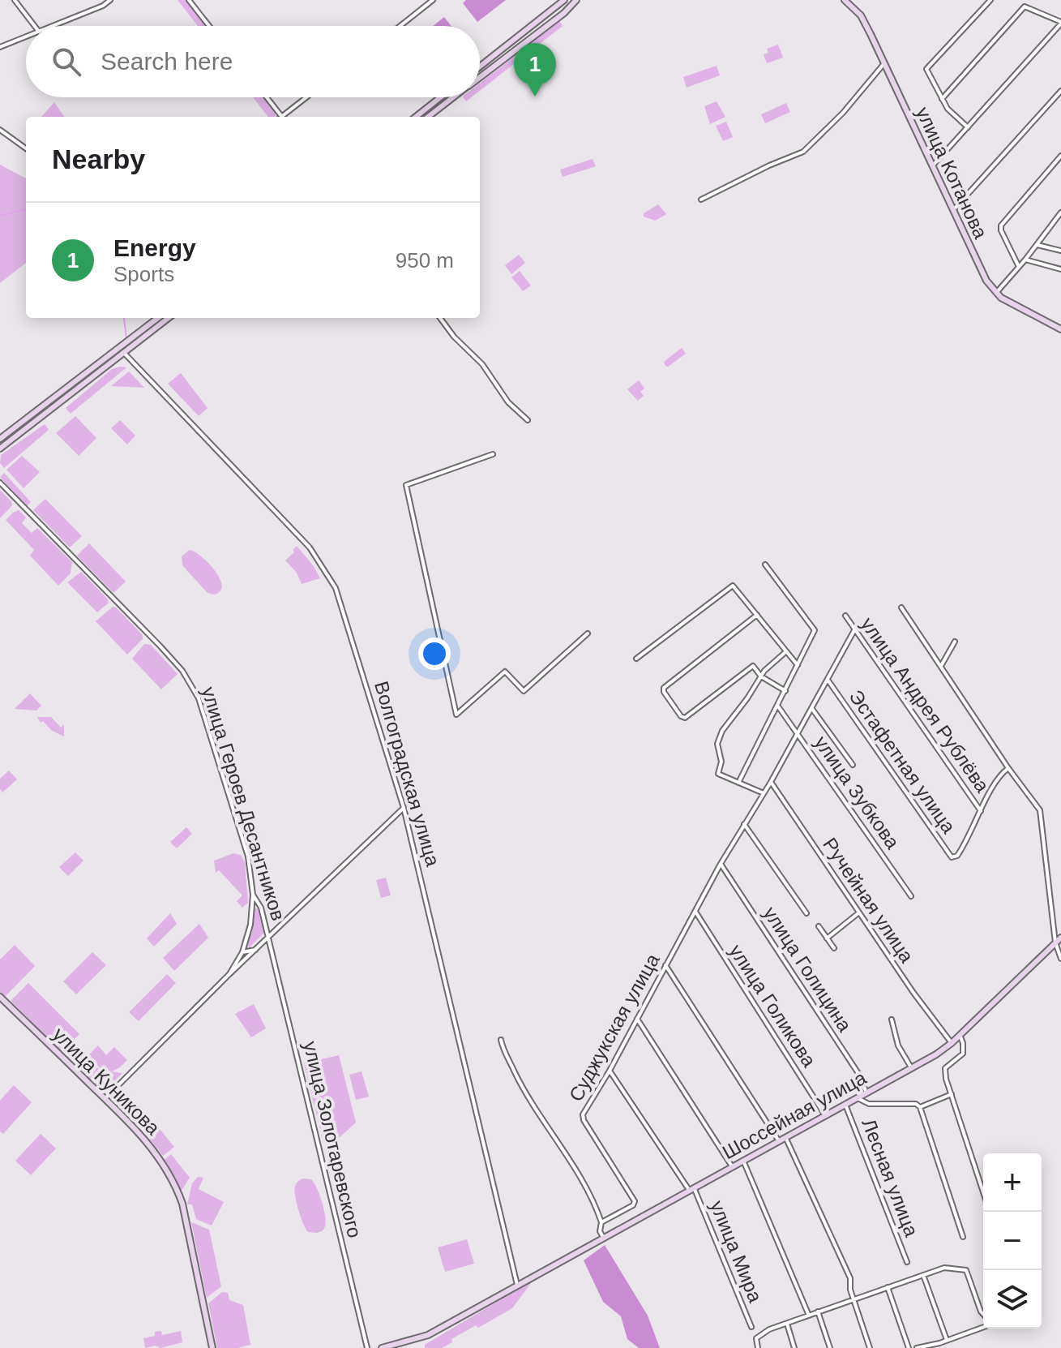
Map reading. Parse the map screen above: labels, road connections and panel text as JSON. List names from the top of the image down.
{
  "streets": {
    "street": [
      "улица Котанова",
      "улица Андрея Рублёва",
      "Эстафетная улица",
      "Волгоградская улица",
      "улица Зубкова",
      "улица Героев Десантников",
      "Ручейная улица",
      "улица Голицина",
      "улица Голикова",
      "Суджукская улица",
      "улица Куникова",
      "Шоссейная улица",
      "улица Золотаревского",
      "Лесная улица",
      "улица Мира"
    ]
  },
  "crossings": [
    ["улица Андрея Рублёва", "Эстафетная улица"],
    ["Волгоградская улица", "Шоссейная улица"],
    ["улица Героев Десантников", "улица Золотаревского"],
    ["Ручейная улица", "Шоссейная улица"],
    ["улица Голицина", "Суджукская улица"],
    ["улица Голицина", "Шоссейная улица"],
    ["улица Голикова", "Суджукская улица"],
    ["улица Голикова", "Шоссейная улица"],
    ["Суджукская улица", "улица Мира"],
    ["Шоссейная улица", "Лесная улица"],
    ["Шоссейная улица", "улица Мира"]
  ],
  "page": {
    "search": "Search here",
    "pins": "1",
    "heading": "Nearby",
    "list": [
      {
        "mark": "1",
        "name": "Energy",
        "note": "Sports",
        "value": "950 m"
      }
    ],
    "map_buttons": ["+", "−"]
  }
}
